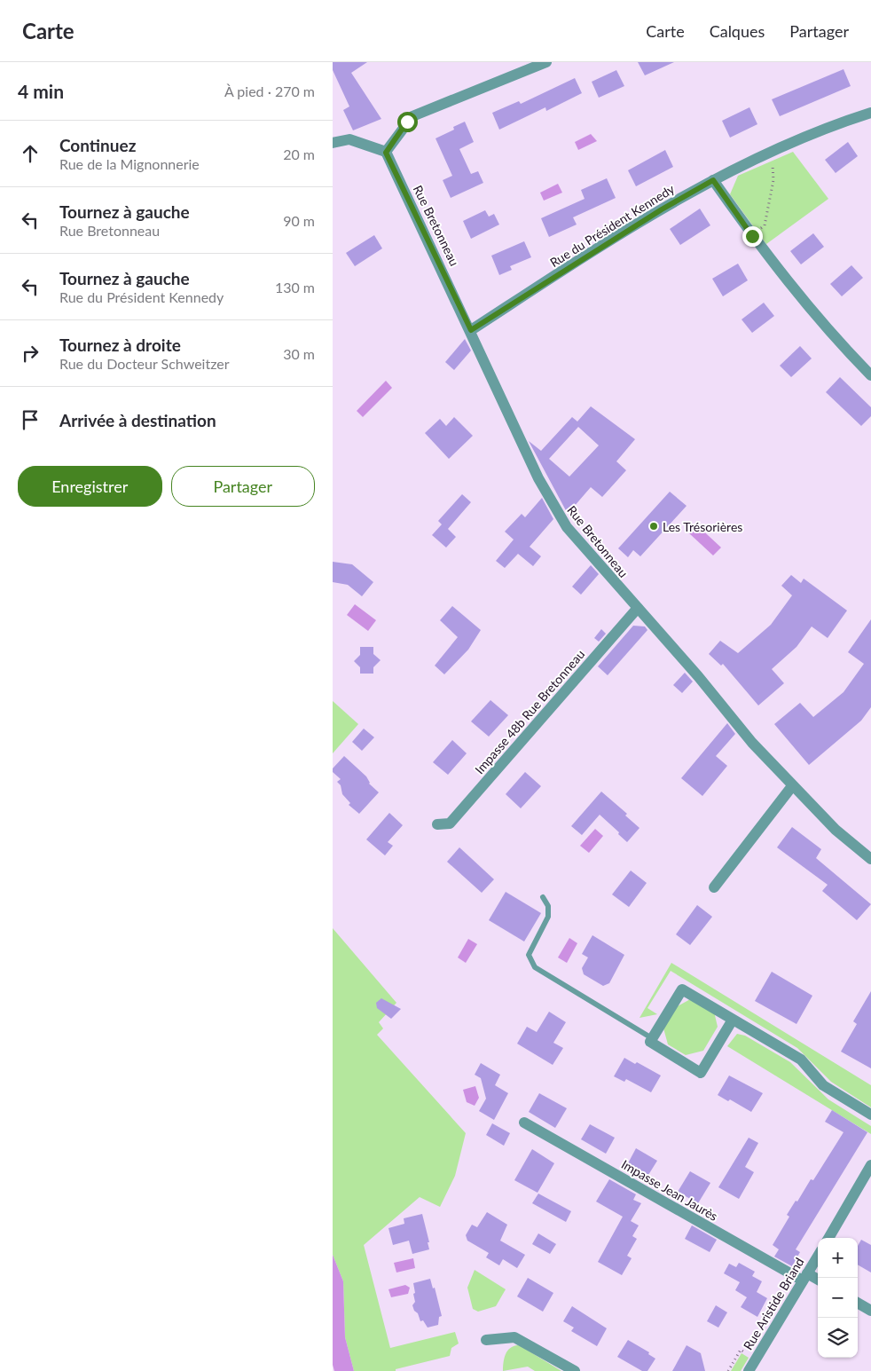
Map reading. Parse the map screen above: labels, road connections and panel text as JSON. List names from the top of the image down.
{
  "streets": {
    "street": [
      "Rue Bretonneau",
      "Rue du Président Kennedy",
      "Impasse 48b Rue Bretonneau",
      "Impasse Jean Jaurès",
      "Rue Aristide Briand"
    ]
  },
  "crossings": [
    ["Rue Bretonneau", "Rue du Président Kennedy"],
    ["Rue Bretonneau", "Impasse 48b Rue Bretonneau"],
    ["Impasse Jean Jaurès", "Rue Aristide Briand"]
  ],
  "places": ["Les Trésorières"],
  "page": {
    "header": "Carte",
    "nav": ["Carte", "Calques", "Partager"],
    "heading": ["4 min", "À pied · 270 m"],
    "list": [
      ["Continuez", "Rue de la Mignonnerie", "20 m"],
      ["Tournez à gauche", "Rue Bretonneau", "90 m"],
      ["Tournez à gauche", "Rue du Président Kennedy", "130 m"],
      ["Tournez à droite", "Rue du Docteur Schweitzer", "30 m"],
      "Arrivée à destination"
    ],
    "buttons": ["Enregistrer", "Partager"],
    "map_buttons": ["+", "−"]
  }
}
